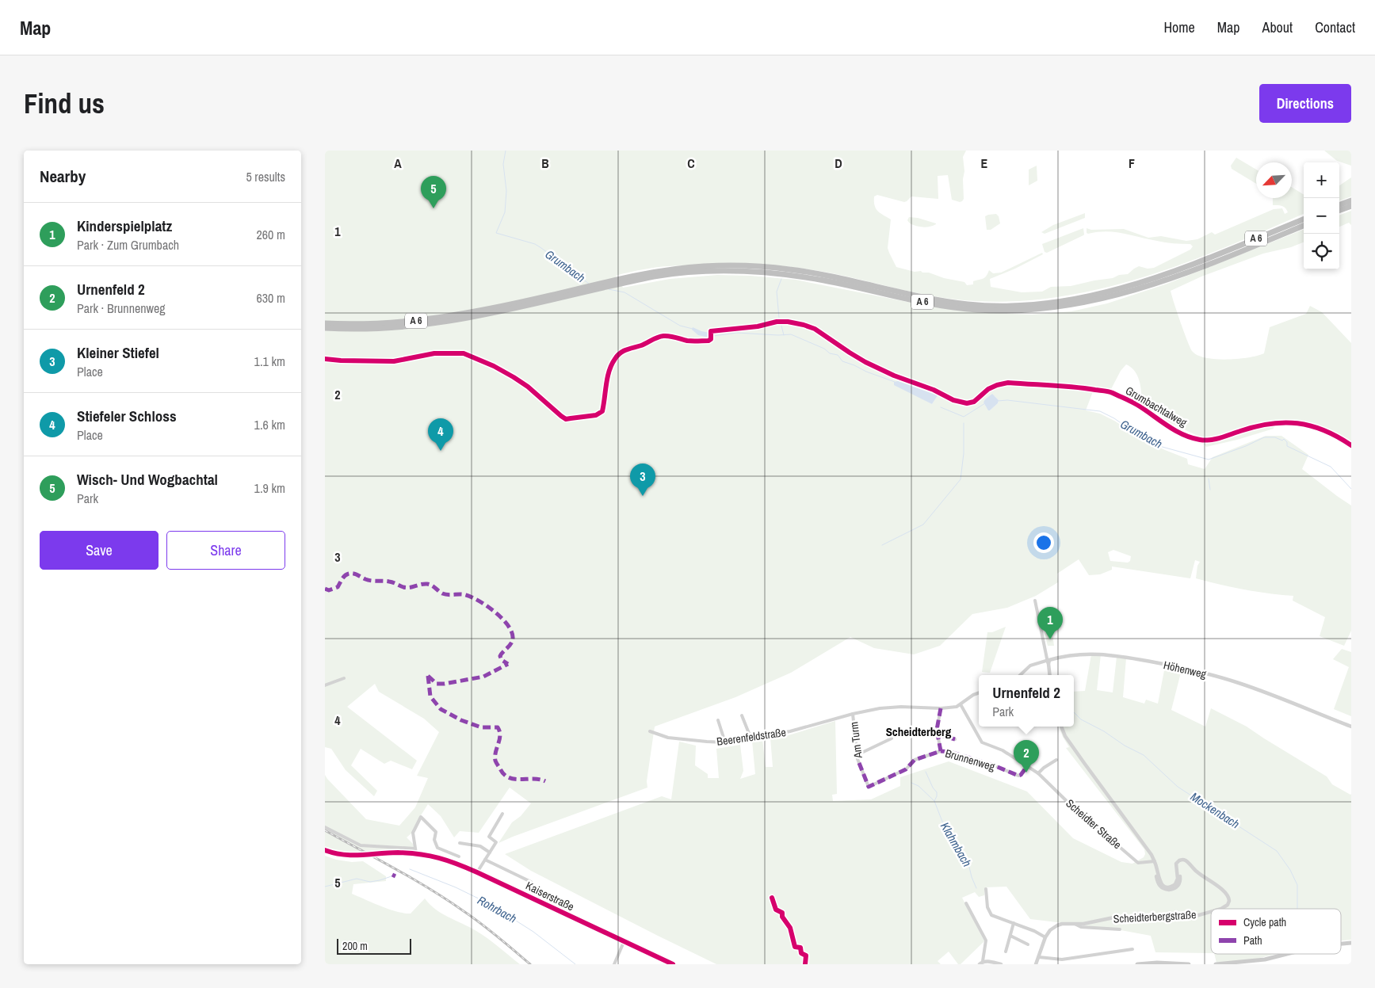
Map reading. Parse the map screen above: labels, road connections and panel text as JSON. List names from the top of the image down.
{
  "streets": {
    "highway": ["A 6"],
    "main road": ["Kaiserstraße"],
    "street": [
      "Grumbachtalweg",
      "Höhenweg",
      "Beerenfeldstraße",
      "Am Turm",
      "Brunnenweg",
      "Scheidter Straße",
      "Scheidterbergstraße"
    ]
  },
  "crossings": [
    ["Beerenfeldstraße", "Am Turm"],
    ["Am Turm", "Brunnenweg"],
    ["Brunnenweg", "Scheidter Straße"],
    ["Scheidter Straße", "Scheidterbergstraße"]
  ],
  "districts": ["Scheidterberg"],
  "water": [
    "Grumbach",
    "Mockenbach",
    "Klahmbach",
    "Rohrbach"
  ],
  "legend": ["Cycle path", "Path"],
  "scale_bar": "200 m",
  "north": "bottom left",
  "page": {
    "header": "Map",
    "nav": [
      "Home",
      "Map",
      "About",
      "Contact"
    ],
    "buttons": [
      "Directions",
      ["Save", "Share"]
    ],
    "title": "Find us",
    "heading": ["Nearby", "5 results"],
    "map_buttons": ["+", "−"],
    "pins": [
      "5",
      "4",
      "3",
      "1",
      "2"
    ],
    "list": [
      {
        "mark": "1",
        "name": "Kinderspielplatz",
        "note": "Park · Zum Grumbach",
        "value": "260 m"
      },
      {
        "mark": "2",
        "name": "Urnenfeld 2",
        "note": "Park · Brunnenweg",
        "value": "630 m"
      },
      {
        "mark": "3",
        "name": "Kleiner Stiefel",
        "note": "Place",
        "value": "1.1 km"
      },
      {
        "mark": "4",
        "name": "Stiefeler Schloss",
        "note": "Place",
        "value": "1.6 km"
      },
      {
        "mark": "5",
        "name": "Wisch- Und Wogbachtal",
        "note": "Park",
        "value": "1.9 km"
      }
    ],
    "popup": ["Urnenfeld 2", "Park"],
    "scale": "200 m"
  },
  "grid": {
    "columns": [
      "A",
      "B",
      "C",
      "D",
      "E",
      "F"
    ],
    "rows": [
      "1",
      "2",
      "3",
      "4",
      "5"
    ]
  }
}
